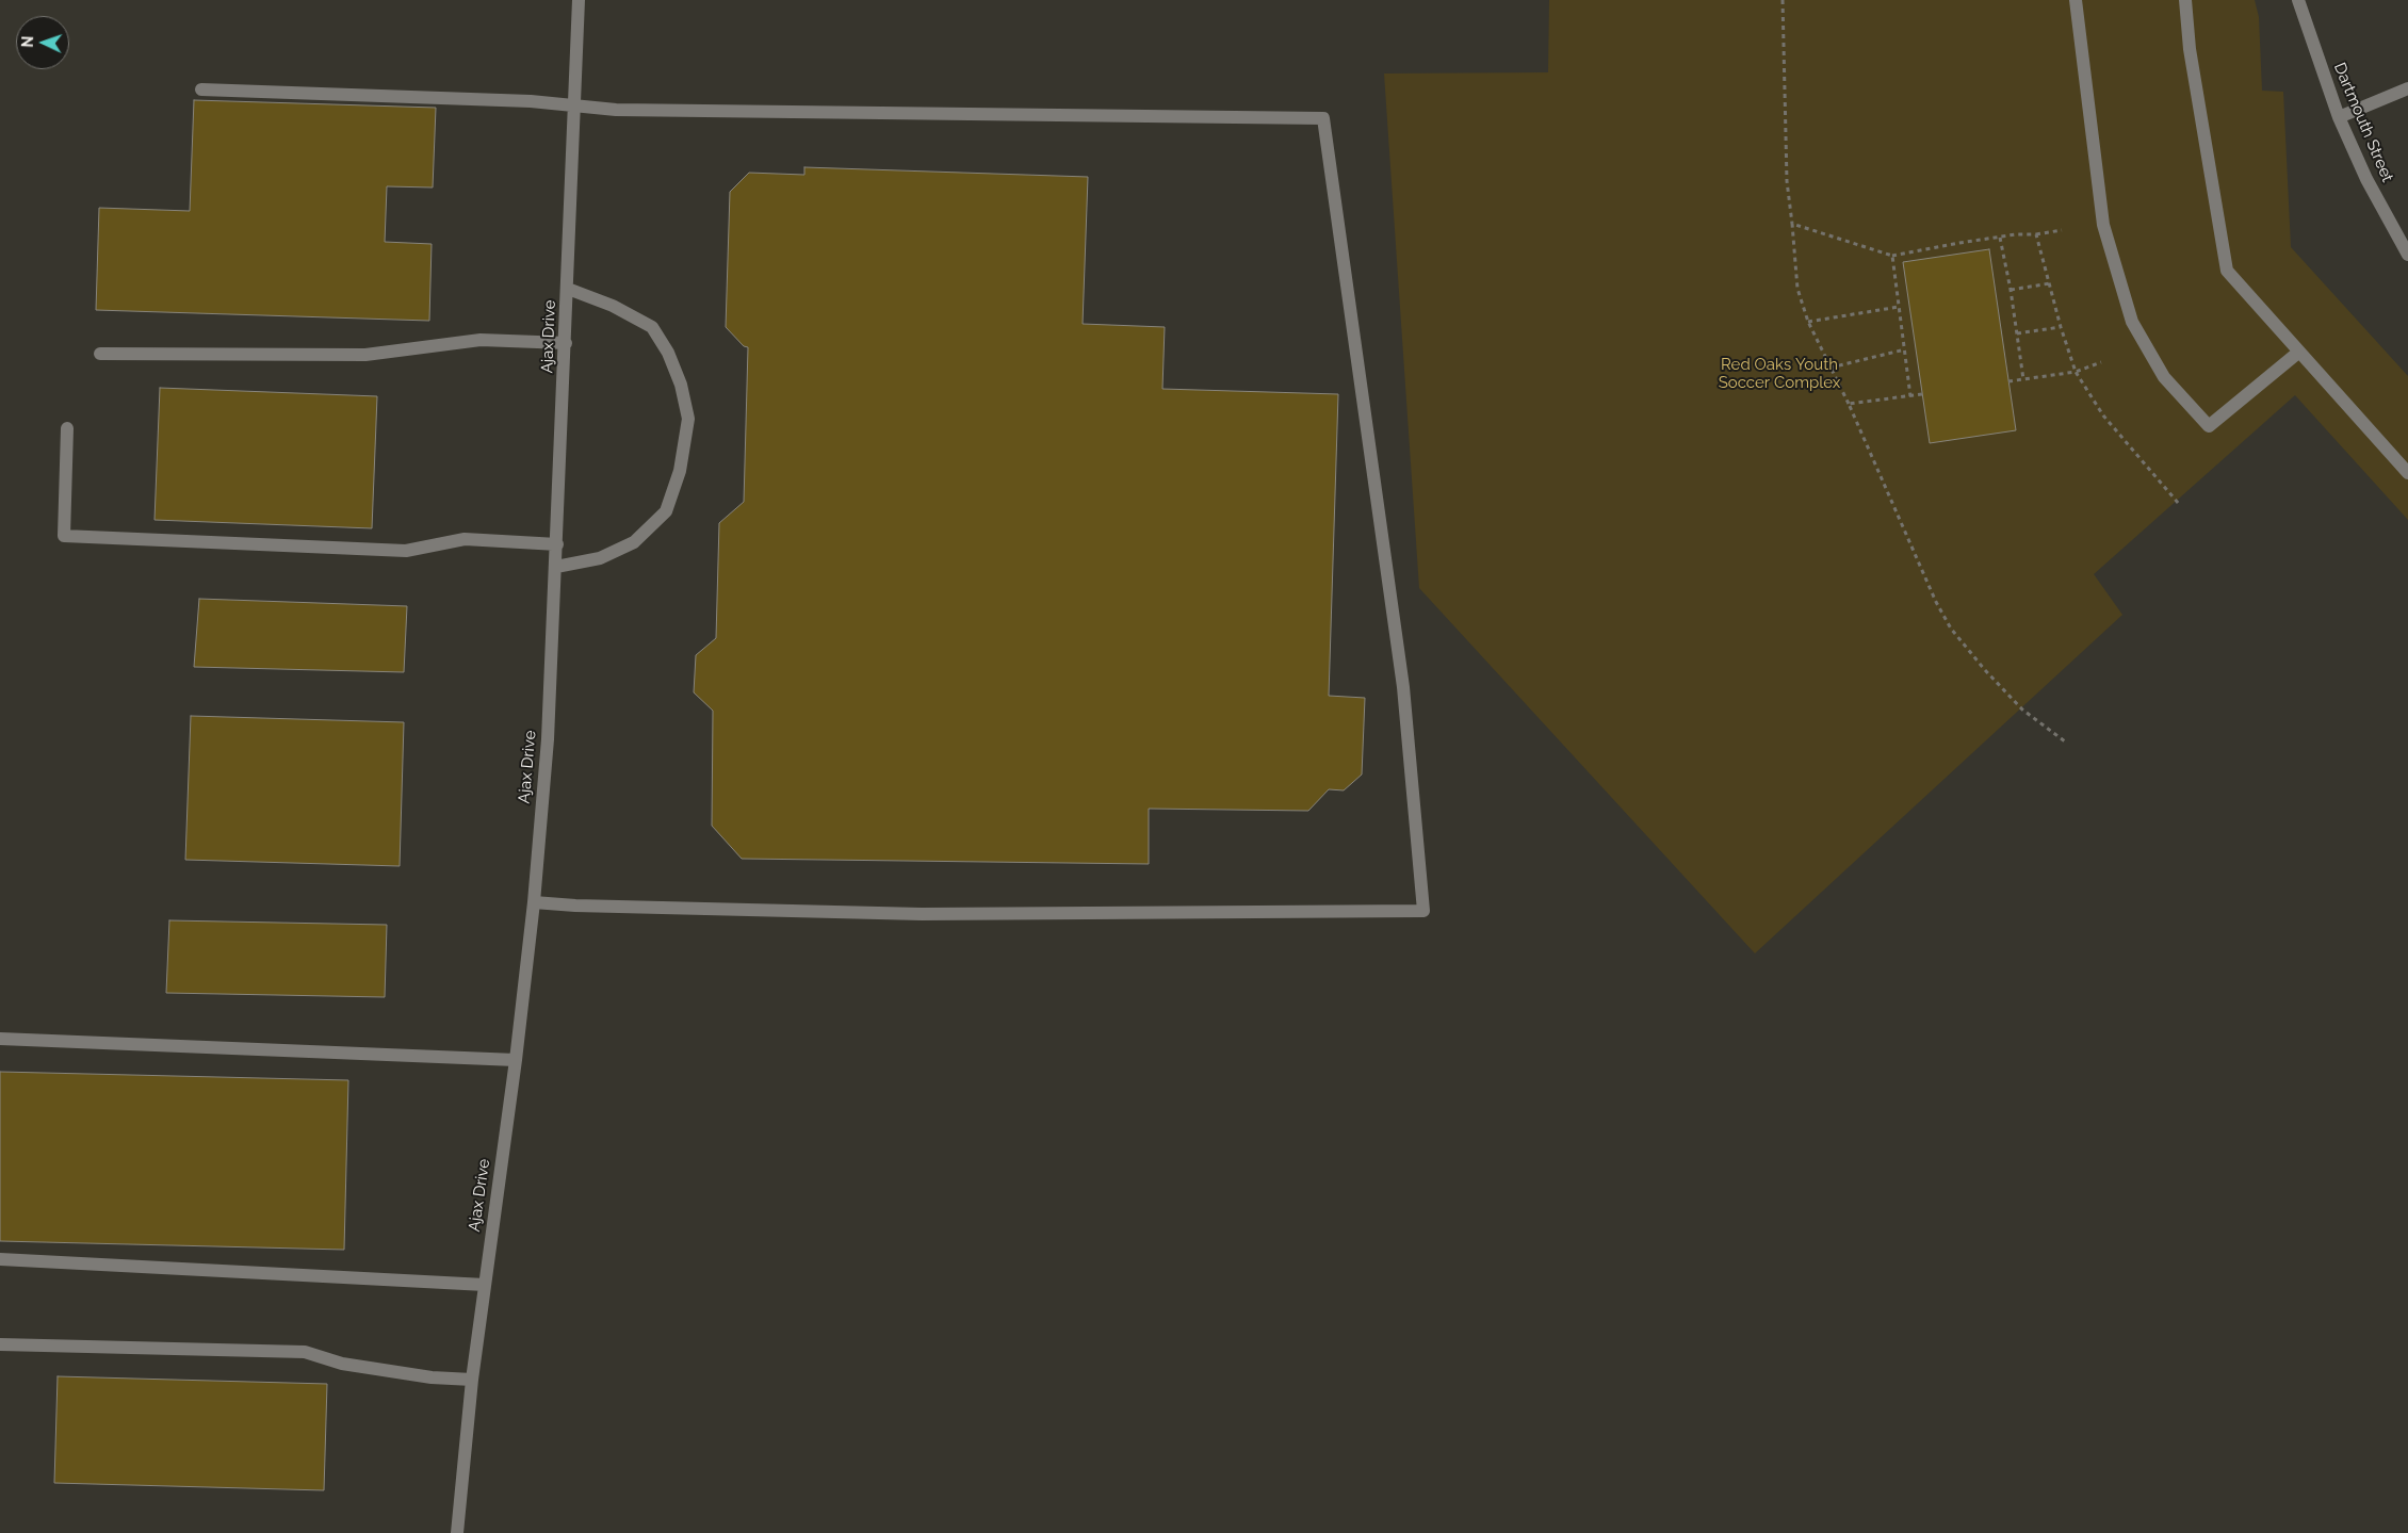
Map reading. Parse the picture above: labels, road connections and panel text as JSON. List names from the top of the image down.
{
  "streets": {
    "street": ["Dartmouth Street", "Ajax Drive"]
  },
  "parks": ["Red Oaks Youth Soccer Complex"],
  "north": "left"
}
